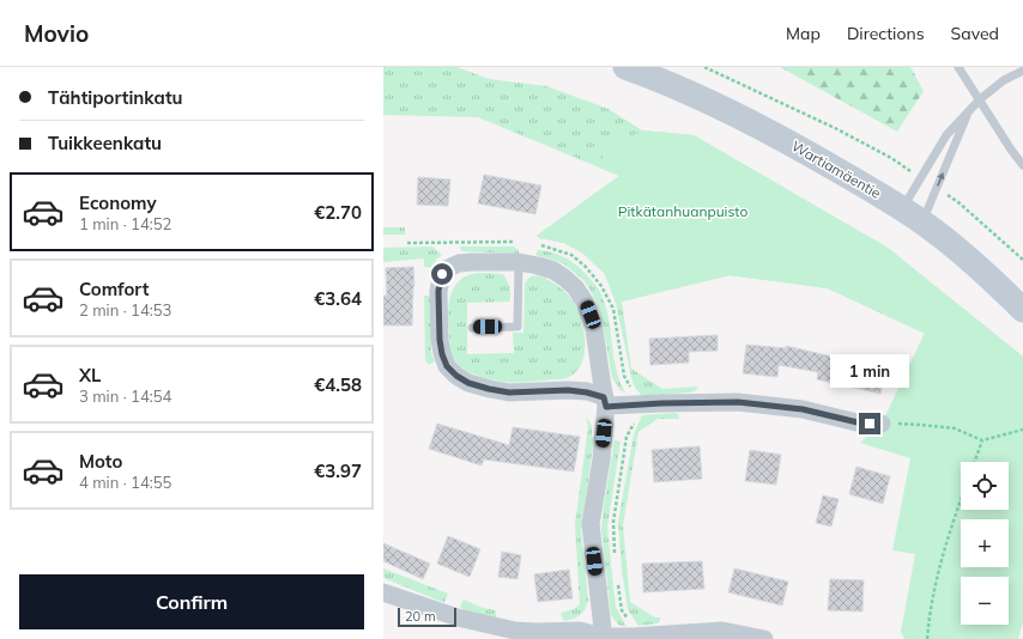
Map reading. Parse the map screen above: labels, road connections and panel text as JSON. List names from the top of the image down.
{
  "streets": {
    "main road": ["Wartiamäentie"]
  },
  "parks": ["Pitkätanhuanpuisto"],
  "scale_bar": "20 m",
  "page": {
    "header": "Movio",
    "nav": ["Map", "Directions", "Saved"],
    "banner": ["Tähtiportinkatu", "Tuikkeenkatu"],
    "list": [
      {
        "name": "Economy",
        "note": "1 min · 14:52",
        "value": "€2.70"
      },
      {
        "name": "Comfort",
        "note": "2 min · 14:53",
        "value": "€3.64"
      },
      {
        "name": "XL",
        "note": "3 min · 14:54",
        "value": "€4.58"
      },
      {
        "name": "Moto",
        "note": "4 min · 14:55",
        "value": "€3.97"
      }
    ],
    "bubble": "1 min",
    "map_buttons": ["+", "−"],
    "buttons": "Confirm",
    "scale": "20 m"
  }
}
